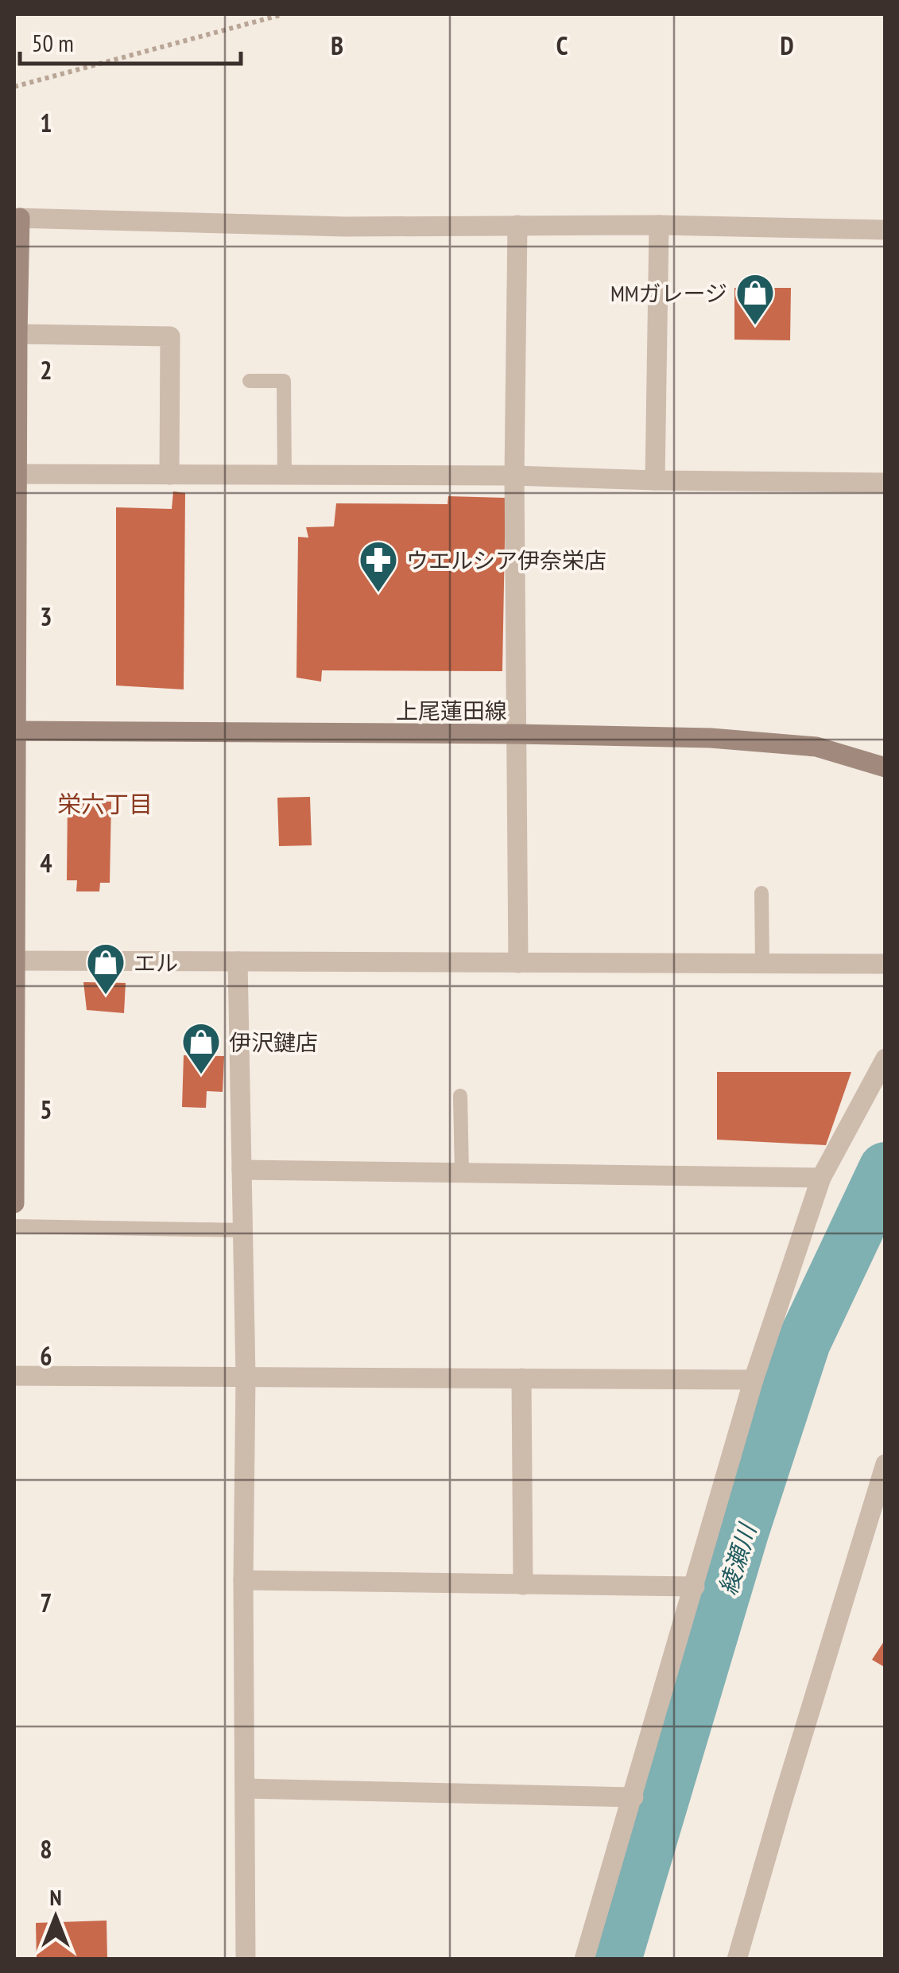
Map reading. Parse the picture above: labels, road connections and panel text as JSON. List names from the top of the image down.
{
  "streets": {
    "street": ["上尾蓮田線"]
  },
  "districts": ["栄六丁目"],
  "water": ["綾瀬川"],
  "places": {
    "shop": ["MMガレージ", "エル", "伊沢鍵店"],
    "pharmacy": ["ウエルシア伊奈栄店"]
  },
  "scale_bar": "50 m",
  "north": "top",
  "grid": {
    "columns": ["B", "C", "D"],
    "rows": [
      "1",
      "2",
      "3",
      "4",
      "5",
      "6",
      "7",
      "8"
    ]
  }
}
